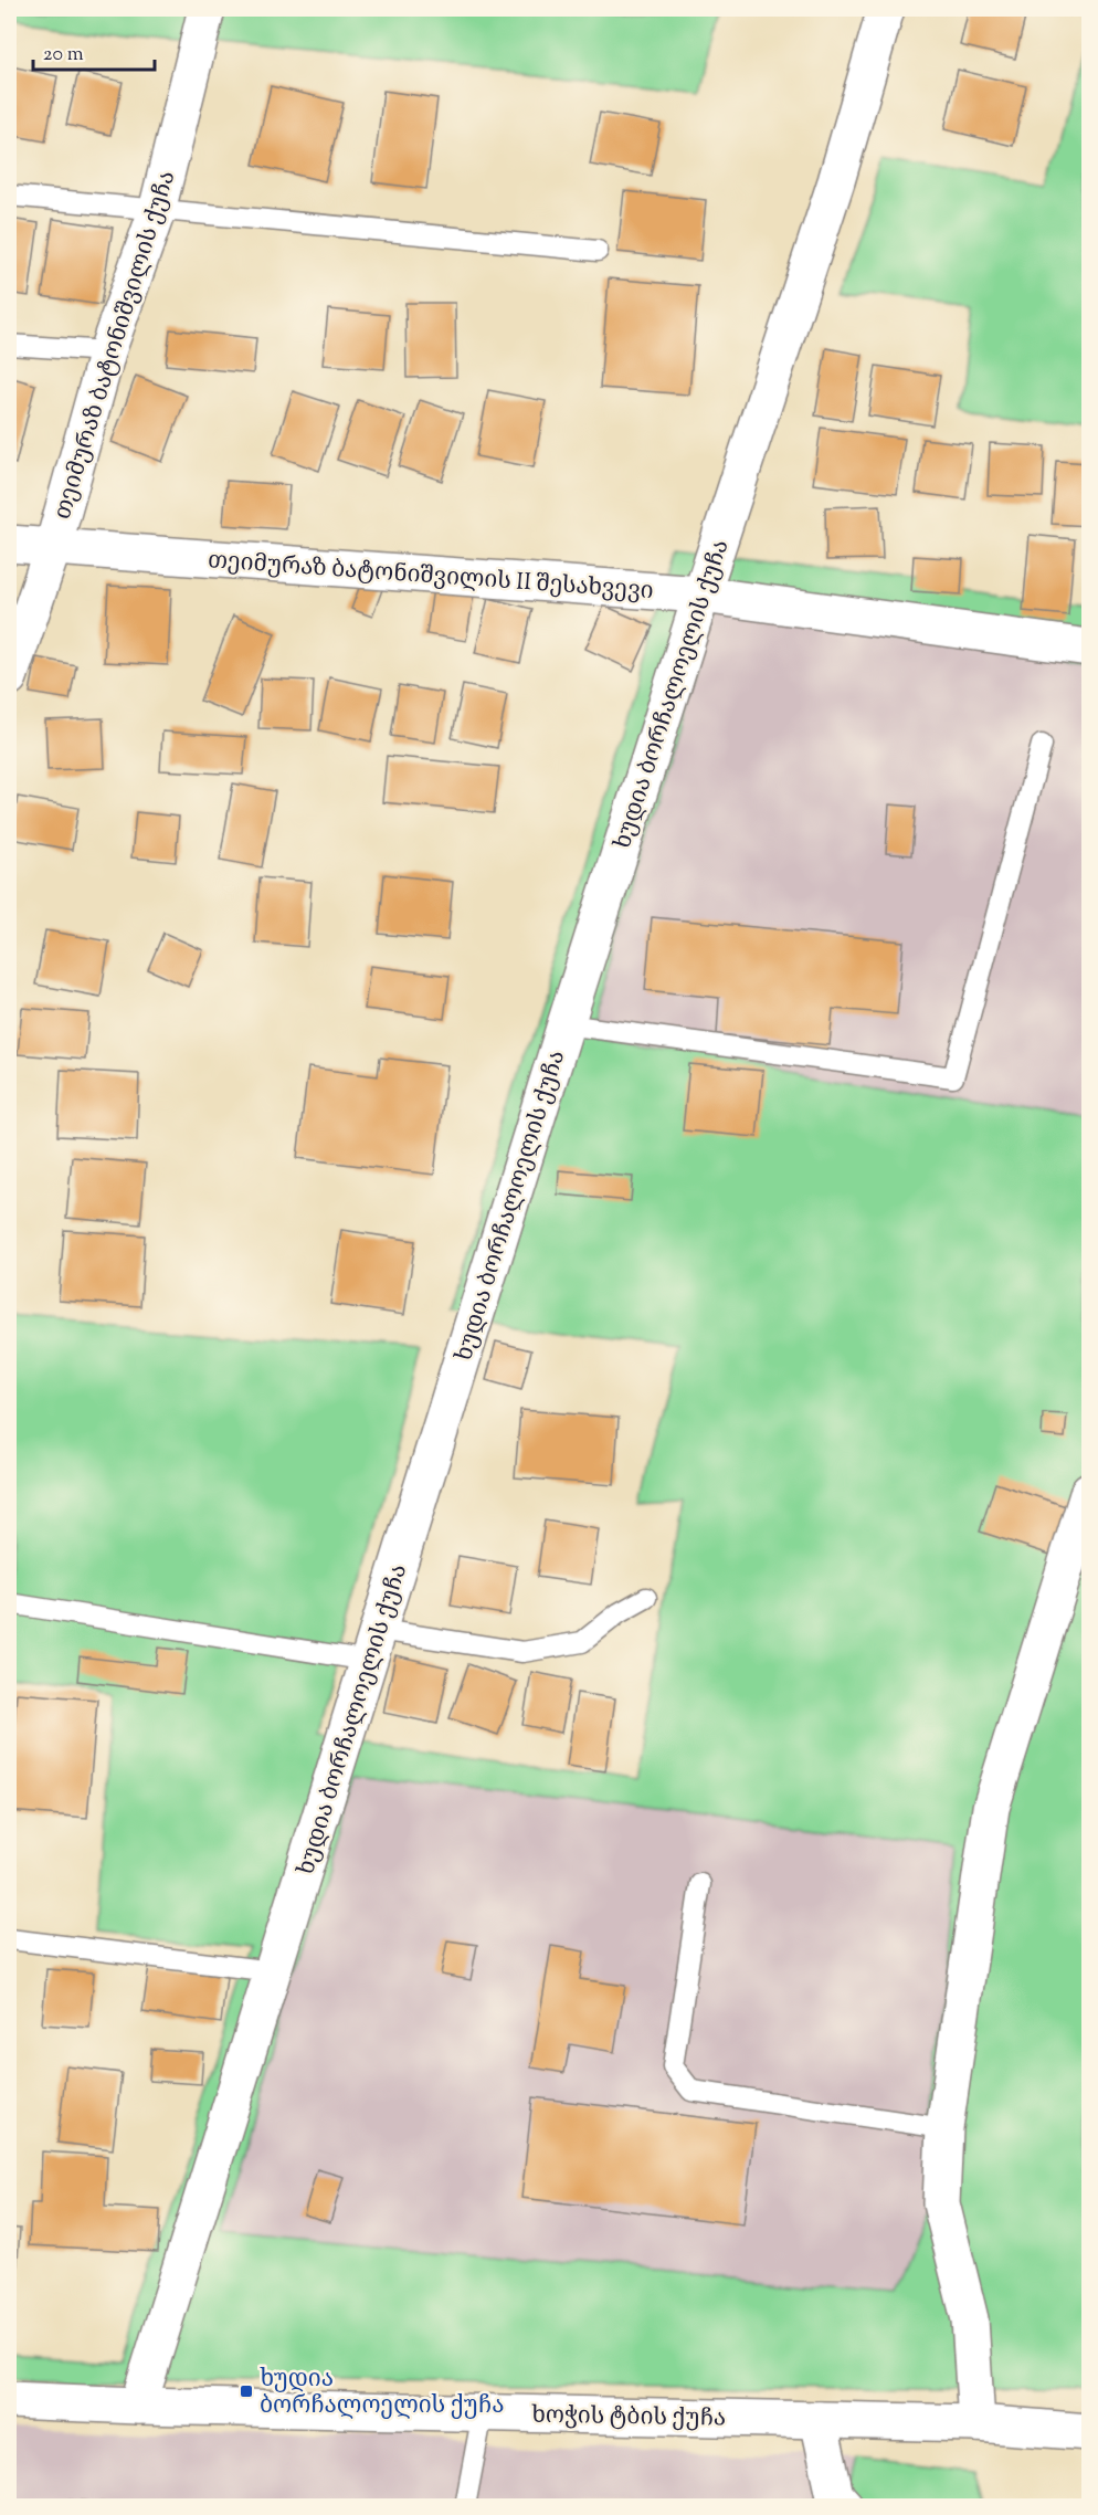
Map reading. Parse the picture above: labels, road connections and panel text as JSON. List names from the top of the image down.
{
  "streets": {
    "street": [
      "თეიმურაზ ბატონიშვილის ქუჩა",
      "თეიმურაზ ბატონიშვილის II შესახვევი",
      "ხუდია ბორჩალოელის ქუჩა",
      "ხოჭის ტბის ქუჩა"
    ]
  },
  "crossings": [
    ["თეიმურაზ ბატონიშვილის ქუჩა", "თეიმურაზ ბატონიშვილის II შესახვევი"],
    ["თეიმურაზ ბატონიშვილის II შესახვევი", "ხუდია ბორჩალოელის ქუჩა"],
    ["ხუდია ბორჩალოელის ქუჩა", "ხოჭის ტბის ქუჩა"]
  ],
  "places": {
    "transit": ["ხუდია ბორჩალოელის ქუჩა"]
  },
  "scale_bar": "20 m"
}
